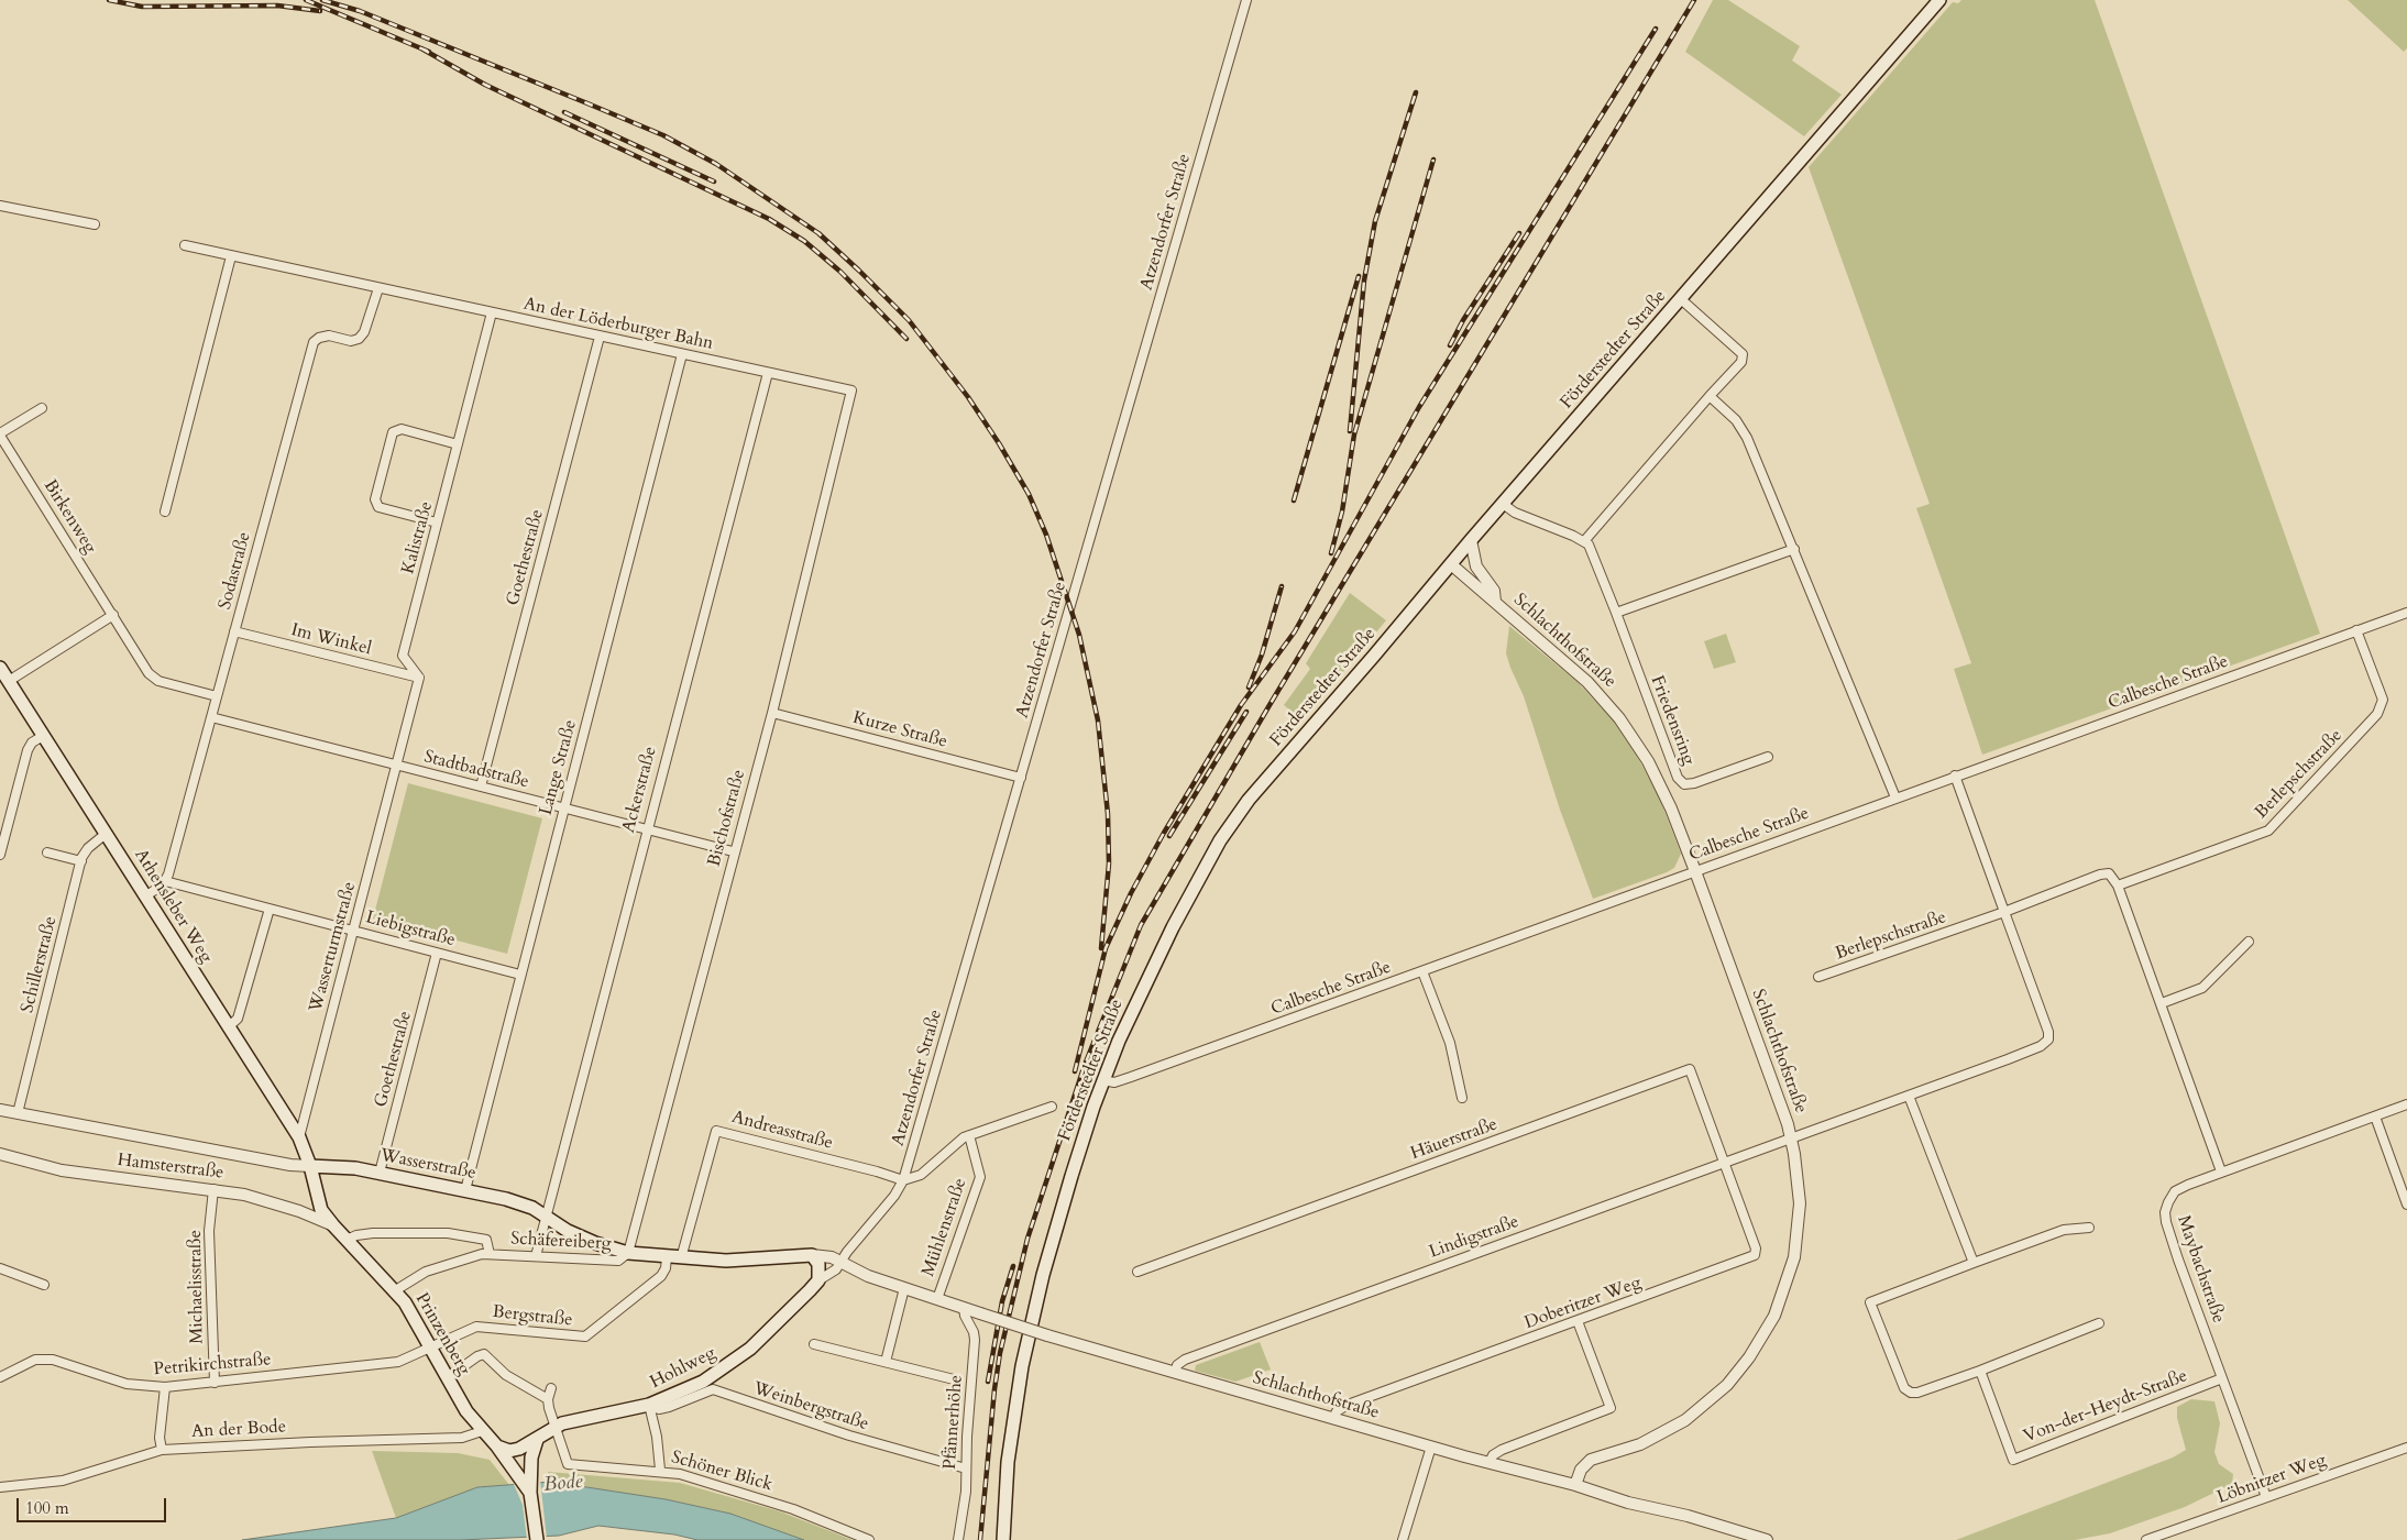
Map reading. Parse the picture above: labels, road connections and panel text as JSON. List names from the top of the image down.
{
  "streets": {
    "main road": [
      "Förderstedter Straße",
      "Athensleber Weg",
      "Wasserstraße",
      "Prinzenberg",
      "Hohlweg"
    ],
    "street": [
      "Atzendorfer Straße",
      "An der Löderburger Bahn",
      "Birkenweg",
      "Kalistraße",
      "Goethestraße",
      "Sodastraße",
      "Im Winkel",
      "Schlachthofstraße",
      "Calbesche Straße",
      "Friedensring",
      "Kurze Straße",
      "Lange Straße",
      "Stadtbadstraße",
      "Berlepschstraße",
      "Ackerstraße",
      "Bischofstraße",
      "Liebigstraße",
      "Wasserturmstraße",
      "Schillerstraße",
      "Andreasstraße",
      "Häuerstraße",
      "Hamsterstraße",
      "Mühlenstraße",
      "Lindigstraße",
      "Schäfereiberg",
      "Maybachstraße",
      "Michaelisstraße",
      "Doberitzer Weg",
      "Bergstraße",
      "Petrikirchstraße",
      "Weinbergstraße",
      "Von-der-Heydt-Straße",
      "Pfännerhöhe",
      "An der Bode",
      "Schöner Blick",
      "Löbnitzer Weg"
    ]
  },
  "crossings": [
    ["Atzendorfer Straße", "Kurze Straße"],
    ["Atzendorfer Straße", "Andreasstraße"],
    ["Atzendorfer Straße", "Hohlweg"],
    ["An der Löderburger Bahn", "Kalistraße"],
    ["An der Löderburger Bahn", "Goethestraße"],
    ["An der Löderburger Bahn", "Sodastraße"],
    ["An der Löderburger Bahn", "Lange Straße"],
    ["An der Löderburger Bahn", "Ackerstraße"],
    ["An der Löderburger Bahn", "Bischofstraße"],
    ["Förderstedter Straße", "Schlachthofstraße"],
    ["Förderstedter Straße", "Calbesche Straße"],
    ["Birkenweg", "Sodastraße"],
    ["Kalistraße", "Im Winkel"],
    ["Goethestraße", "Stadtbadstraße"],
    ["Goethestraße", "Liebigstraße"],
    ["Goethestraße", "Wasserstraße"],
    ["Sodastraße", "Im Winkel"],
    ["Sodastraße", "Stadtbadstraße"],
    ["Sodastraße", "Liebigstraße"],
    ["Schlachthofstraße", "Calbesche Straße"],
    ["Schlachthofstraße", "Lindigstraße"],
    ["Schlachthofstraße", "Doberitzer Weg"],
    ["Schlachthofstraße", "Pfännerhöhe"],
    ["Calbesche Straße", "Berlepschstraße"],
    ["Kurze Straße", "Bischofstraße"],
    ["Lange Straße", "Stadtbadstraße"],
    ["Lange Straße", "Liebigstraße"],
    ["Lange Straße", "Wasserstraße"],
    ["Stadtbadstraße", "Ackerstraße"],
    ["Stadtbadstraße", "Bischofstraße"],
    ["Stadtbadstraße", "Wasserturmstraße"],
    ["Ackerstraße", "Wasserstraße"],
    ["Ackerstraße", "Schäfereiberg"],
    ["Bischofstraße", "Wasserstraße"],
    ["Bischofstraße", "Schäfereiberg"],
    ["Athensleber Weg", "Wasserturmstraße"],
    ["Athensleber Weg", "Schillerstraße"],
    ["Athensleber Weg", "Wasserstraße"],
    ["Athensleber Weg", "Prinzenberg"],
    ["Liebigstraße", "Wasserturmstraße"],
    ["Schillerstraße", "Wasserstraße"],
    ["Andreasstraße", "Wasserstraße"],
    ["Häuerstraße", "Lindigstraße"],
    ["Häuerstraße", "Doberitzer Weg"],
    ["Wasserstraße", "Schäfereiberg"],
    ["Wasserstraße", "Bergstraße"],
    ["Wasserstraße", "Prinzenberg"],
    ["Hamsterstraße", "Michaelisstraße"],
    ["Hamsterstraße", "Prinzenberg"],
    ["Lindigstraße", "Doberitzer Weg"],
    ["Schäfereiberg", "Prinzenberg"],
    ["Maybachstraße", "Von-der-Heydt-Straße"],
    ["Maybachstraße", "Löbnitzer Weg"],
    ["Michaelisstraße", "Petrikirchstraße"],
    ["Bergstraße", "Prinzenberg"],
    ["Bergstraße", "Petrikirchstraße"],
    ["Prinzenberg", "Petrikirchstraße"],
    ["Prinzenberg", "Hohlweg"],
    ["Prinzenberg", "An der Bode"],
    ["Hohlweg", "Weinbergstraße"],
    ["Hohlweg", "Schöner Blick"],
    ["Weinbergstraße", "Pfännerhöhe"]
  ],
  "water": ["Bode"],
  "scale_bar": "100 m"
}
